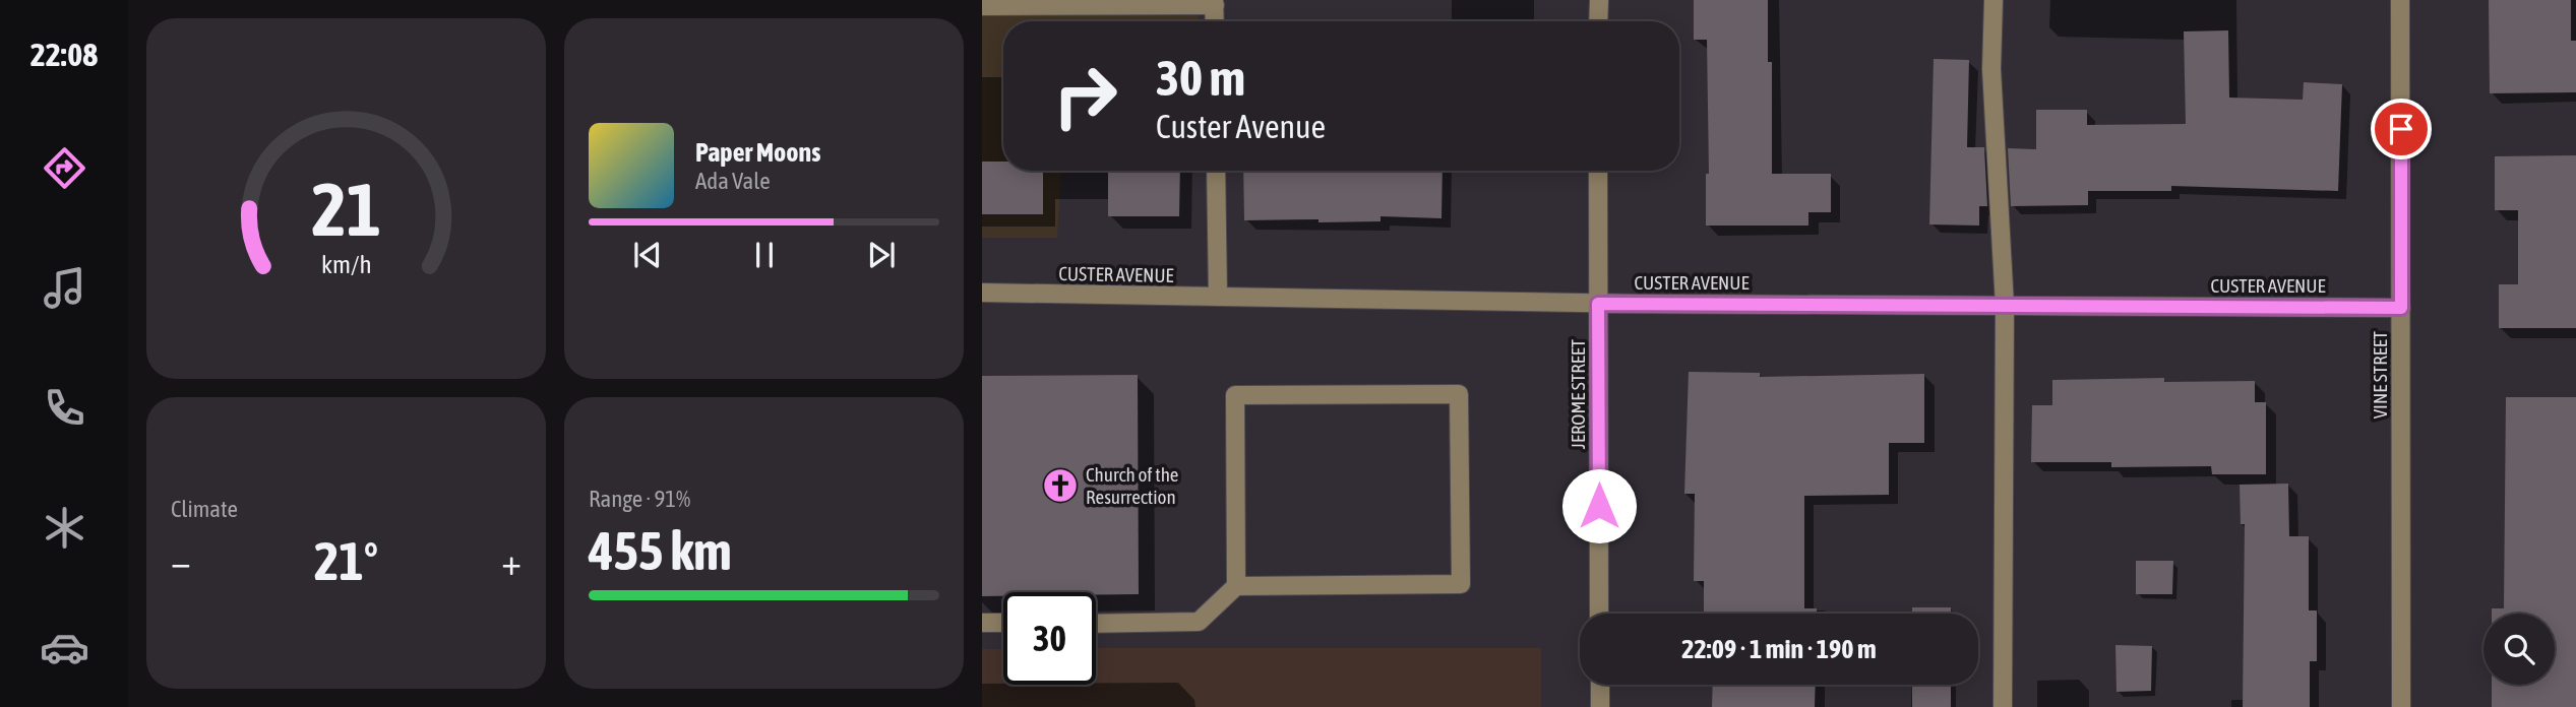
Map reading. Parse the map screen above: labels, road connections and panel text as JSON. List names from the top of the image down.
{
  "streets": {
    "street": ["CUSTER AVENUE", "VINE STREET", "JEROME STREET"]
  },
  "crossings": [
    ["CUSTER AVENUE", "VINE STREET"],
    ["CUSTER AVENUE", "JEROME STREET"]
  ],
  "places": {
    "church": ["Church of the Resurrection"]
  },
  "page": {
    "tabs": "22:08",
    "turn": ["30 m", "Custer Avenue"],
    "song": ["Paper Moons", "Ada Vale"],
    "tile": [
      "Climate",
      ["Range · 91%", "455 km"]
    ],
    "heat": ["−", "21°", "+"],
    "limit": "30",
    "trip": "22:09 · 1 min · 190 m",
    "gauge": ["21", "km/h"]
  }
}
